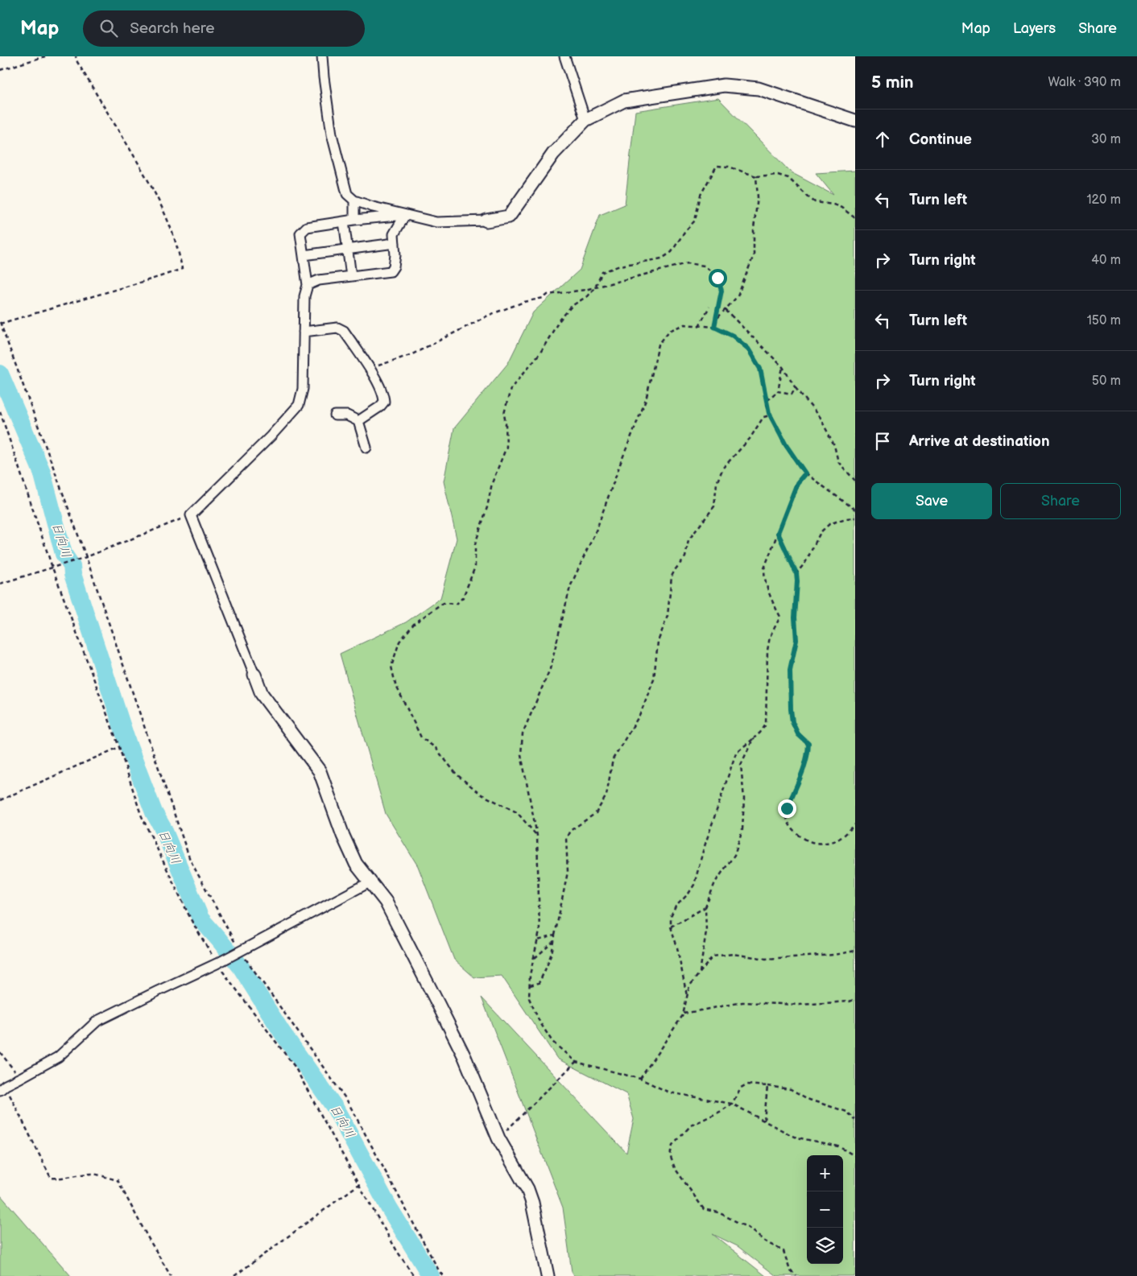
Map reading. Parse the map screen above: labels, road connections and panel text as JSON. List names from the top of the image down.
{
  "water": ["日向川"],
  "page": {
    "header": "Map",
    "search": "Search here",
    "nav": ["Map", "Layers", "Share"],
    "heading": ["5 min", "Walk · 390 m"],
    "list": [
      ["Continue", "30 m"],
      ["Turn left", "120 m"],
      ["Turn right", "40 m"],
      ["Turn left", "150 m"],
      ["Turn right", "50 m"],
      "Arrive at destination"
    ],
    "buttons": ["Save", "Share"],
    "map_buttons": ["+", "−"]
  }
}
